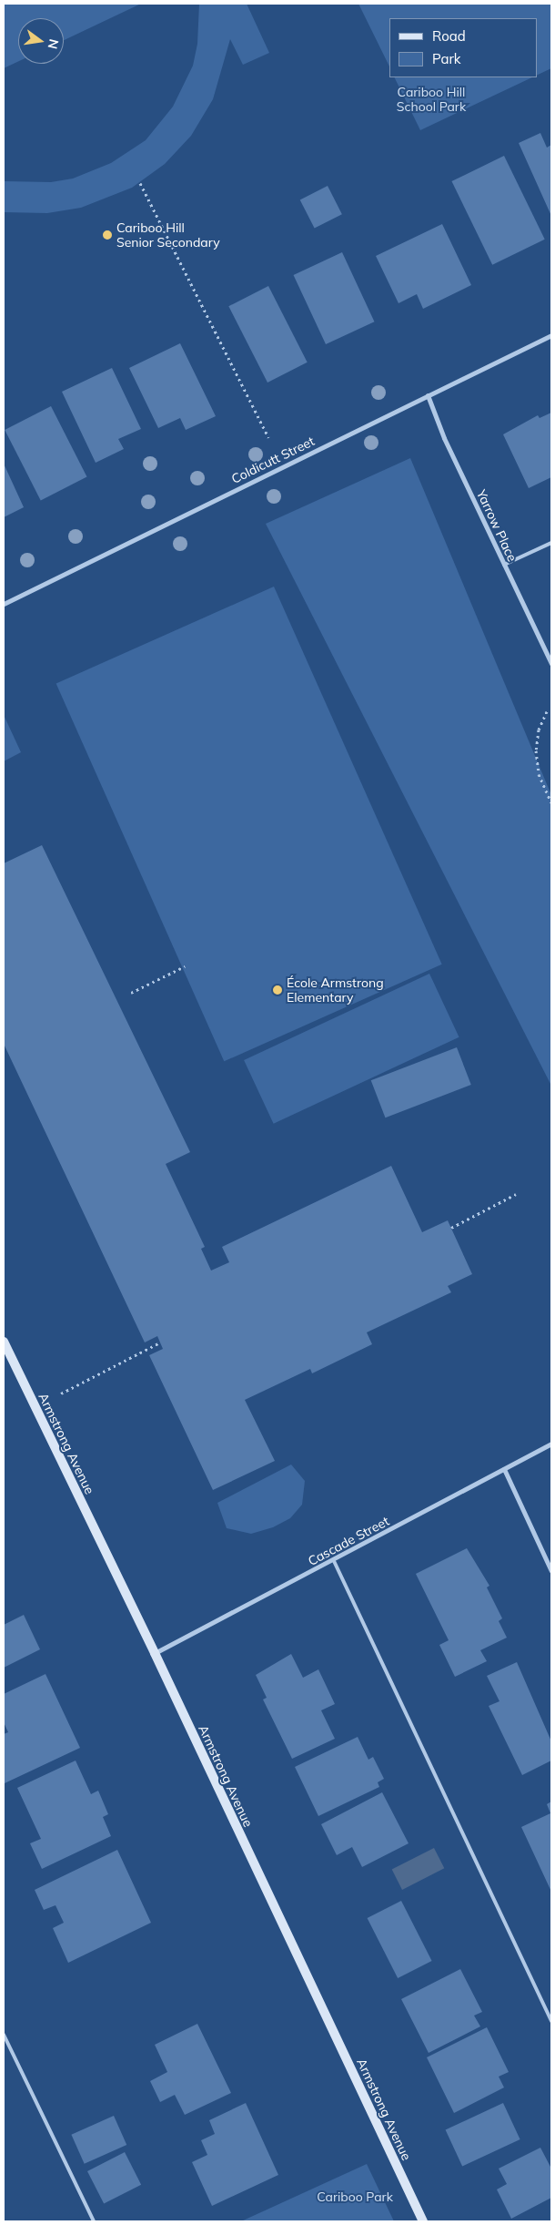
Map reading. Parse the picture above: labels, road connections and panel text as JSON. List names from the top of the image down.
{
  "streets": {
    "street": [
      "Coldicutt Street",
      "Yarrow Place",
      "Armstrong Avenue",
      "Cascade Street"
    ]
  },
  "crossings": [
    ["Coldicutt Street", "Yarrow Place"],
    ["Armstrong Avenue", "Cascade Street"]
  ],
  "parks": ["Cariboo Hill School Park", "Cariboo Park"],
  "places": ["Cariboo Hill Senior Secondary", "École Armstrong Elementary"],
  "legend": ["Road", "Park"],
  "north": "right"
}
